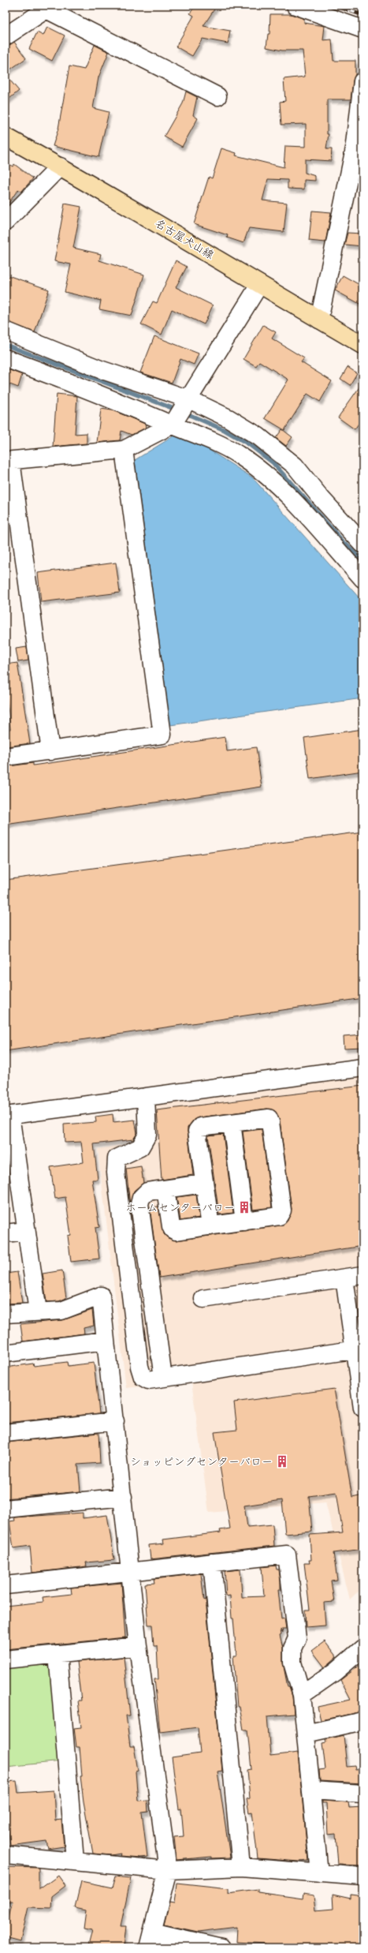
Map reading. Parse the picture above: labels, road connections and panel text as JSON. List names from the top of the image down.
{
  "streets": {
    "main road": ["名古屋犬山線"]
  },
  "places": {
    "building": ["ホームセンターバロー", "ショッピングセンターバロー"]
  }
}
